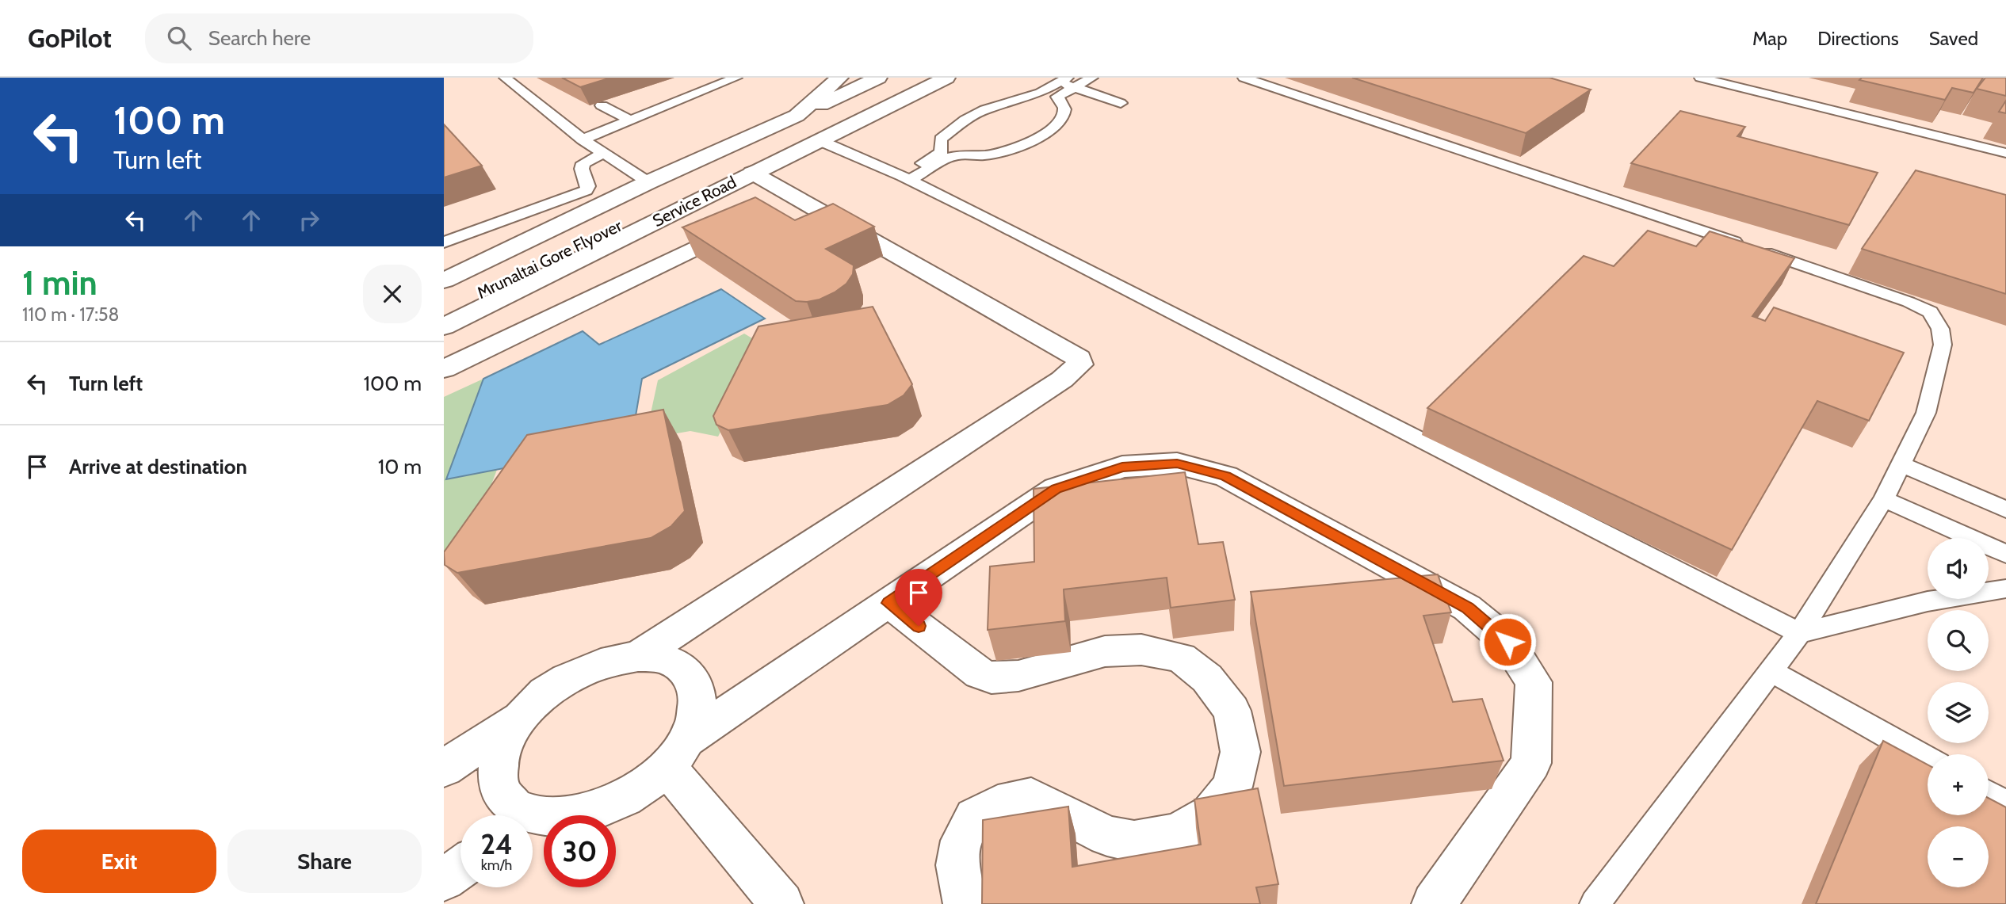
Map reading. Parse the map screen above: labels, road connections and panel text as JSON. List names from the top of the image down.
{
  "streets": {
    "street": ["Service Road", "Mrunaltai Gore Flyover"]
  },
  "page": {
    "header": "GoPilot",
    "search": "Search here",
    "nav": ["Map", "Directions", "Saved"],
    "turn": ["100 m", "Turn left"],
    "heading": ["1 min", "110 m · 17:58"],
    "list": [
      {
        "name": "Turn left",
        "value": "100 m"
      },
      {
        "name": "Arrive at destination",
        "value": "10 m"
      }
    ],
    "map_buttons": ["+", "−"],
    "speed": "24 km/h",
    "limit": "30",
    "buttons": ["Exit", "Share"]
  }
}
